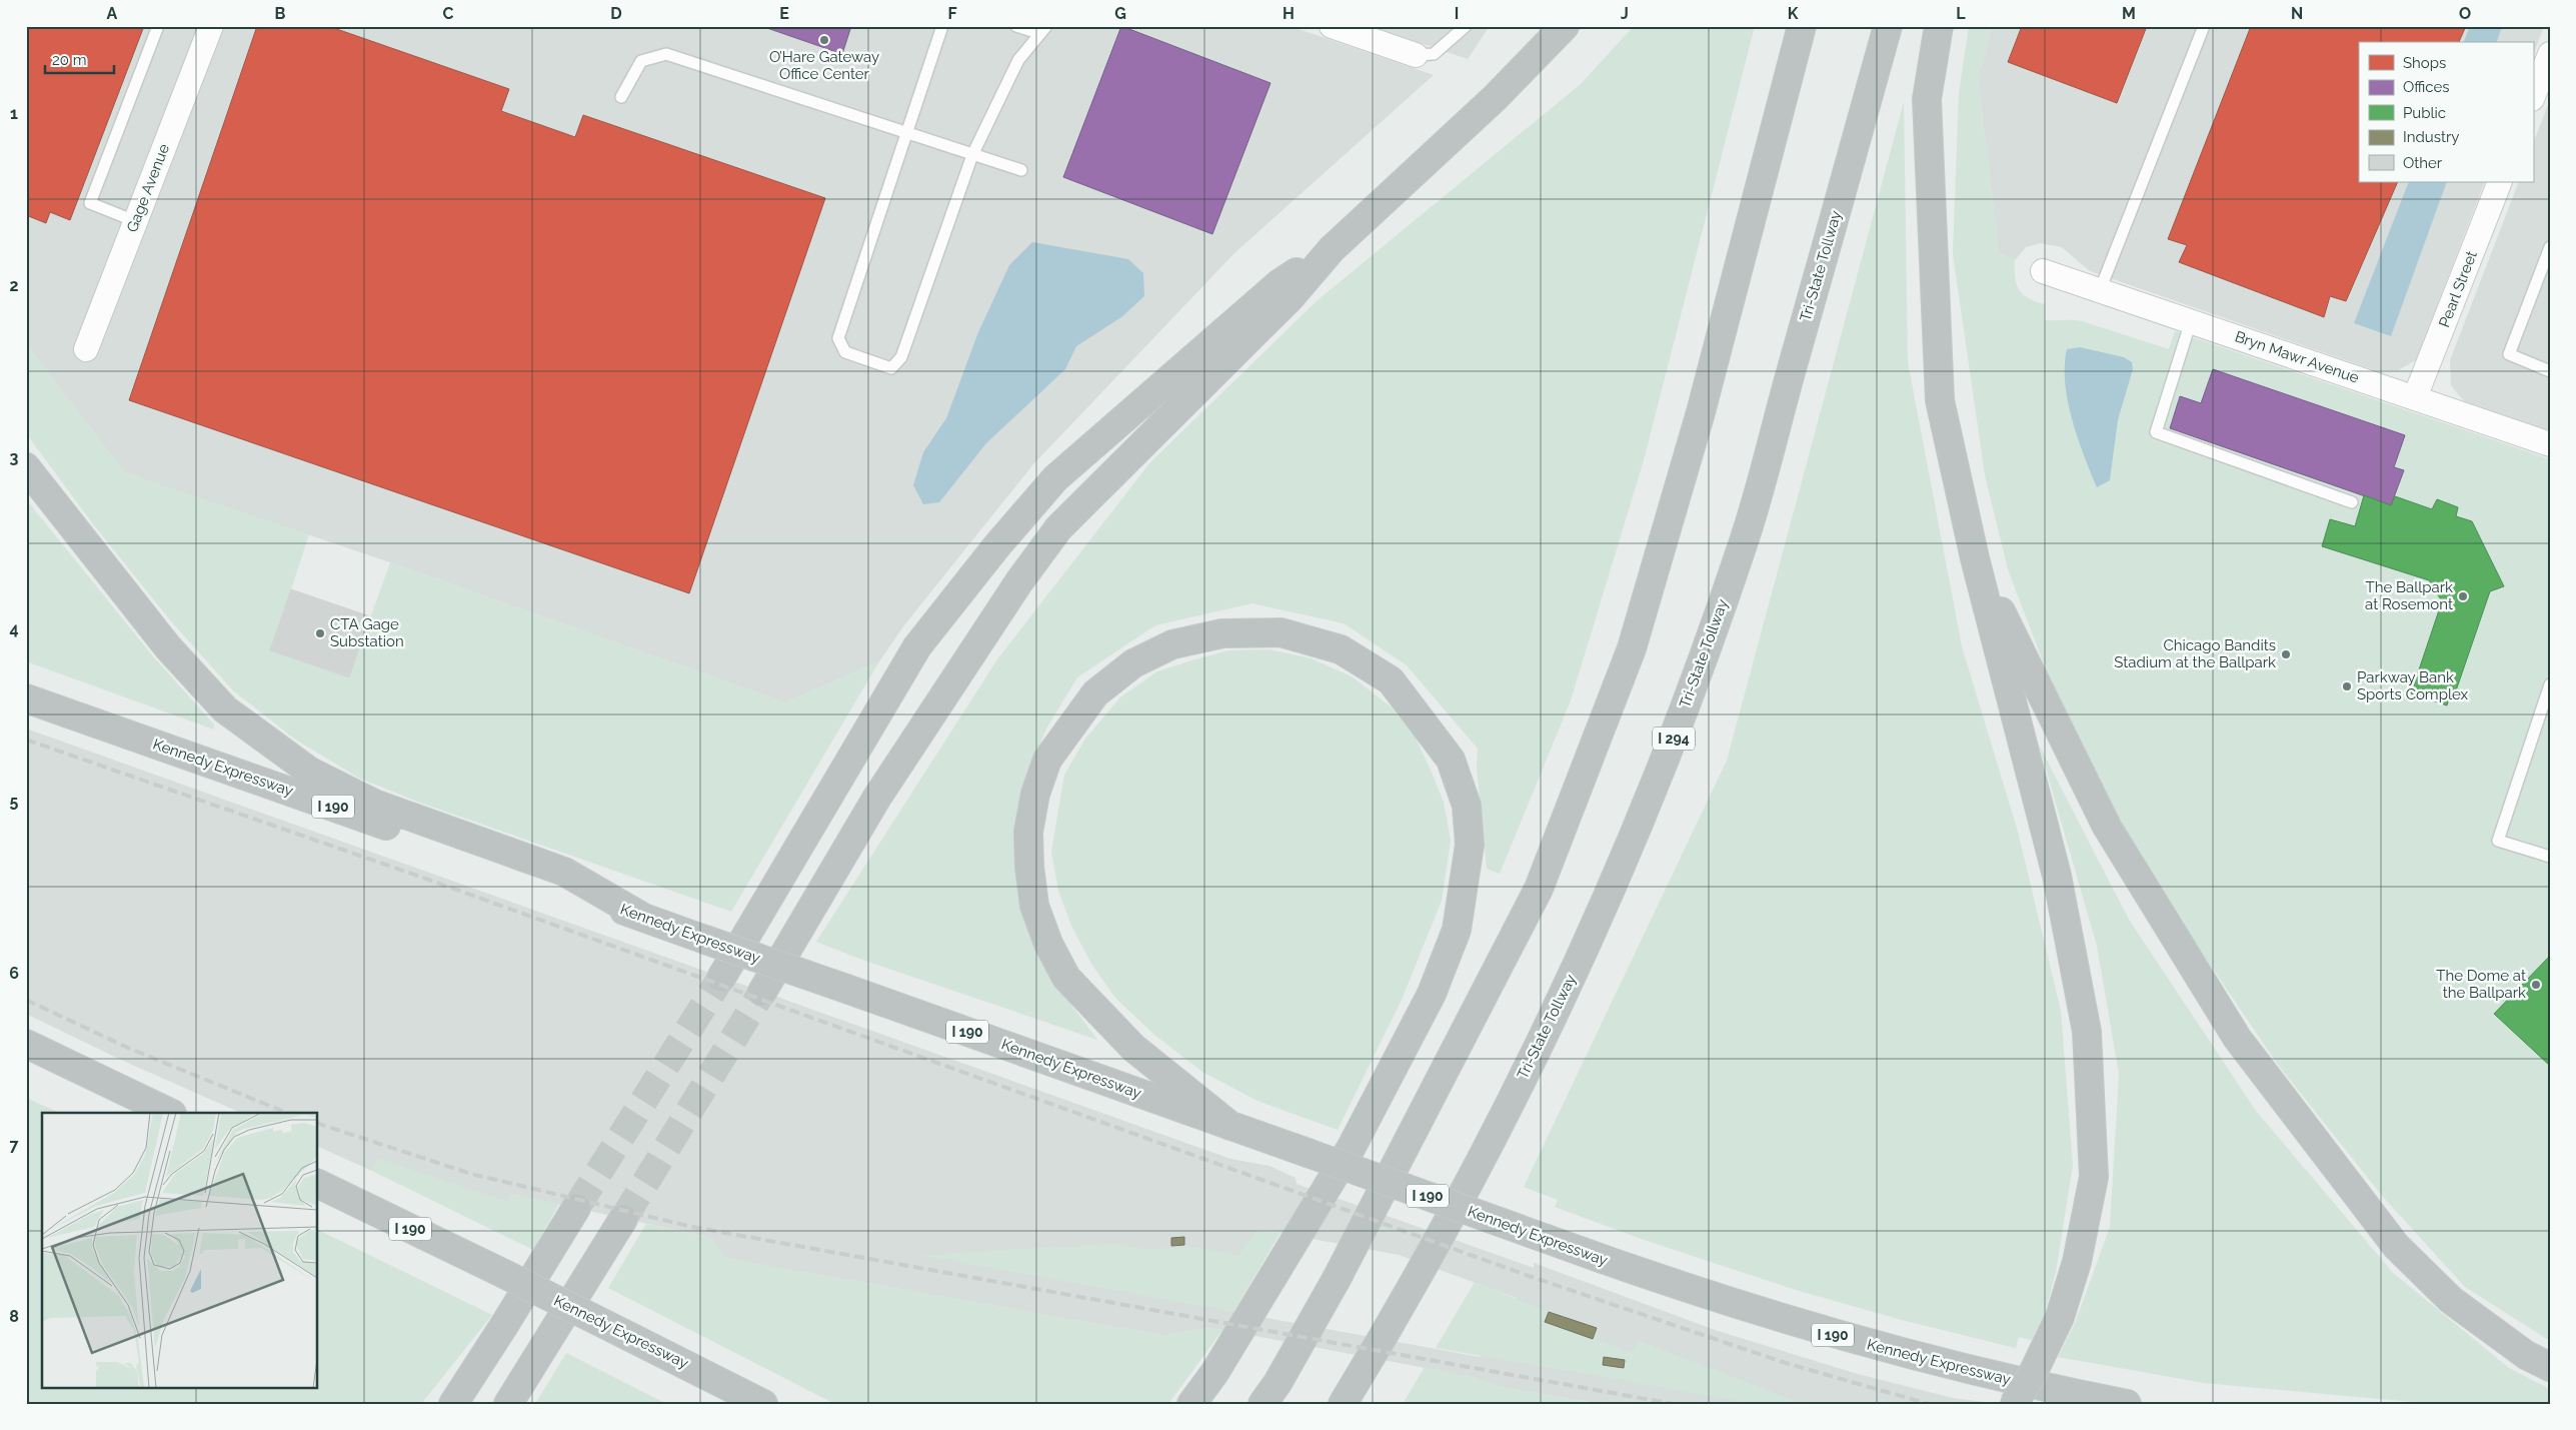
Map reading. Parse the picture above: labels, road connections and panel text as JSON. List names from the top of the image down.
{
  "streets": {
    "highway": [
      "Tri-State Tollway",
      "I 294",
      "Kennedy Expressway",
      "I 190"
    ],
    "street": ["Gage Avenue", "Pearl Street", "Bryn Mawr Avenue"]
  },
  "crossings": [
    ["Pearl Street", "Bryn Mawr Avenue"]
  ],
  "places": [
    "O’Hare Gateway Office Center",
    "The Ballpark at Rosemont",
    "CTA Gage Substation",
    "Chicago Bandits Stadium at the Ballpark",
    "Parkway Bank Sports Complex",
    "The Dome at the Ballpark"
  ],
  "legend": [
    "Shops",
    "Offices",
    "Public",
    "Industry",
    "Other"
  ],
  "scale_bar": "20 m",
  "grid": {
    "columns": [
      "A",
      "B",
      "C",
      "D",
      "E",
      "F",
      "G",
      "H",
      "I",
      "J",
      "K",
      "L",
      "M",
      "N",
      "O"
    ],
    "rows": [
      "1",
      "2",
      "3",
      "4",
      "5",
      "6",
      "7",
      "8"
    ]
  }
}
